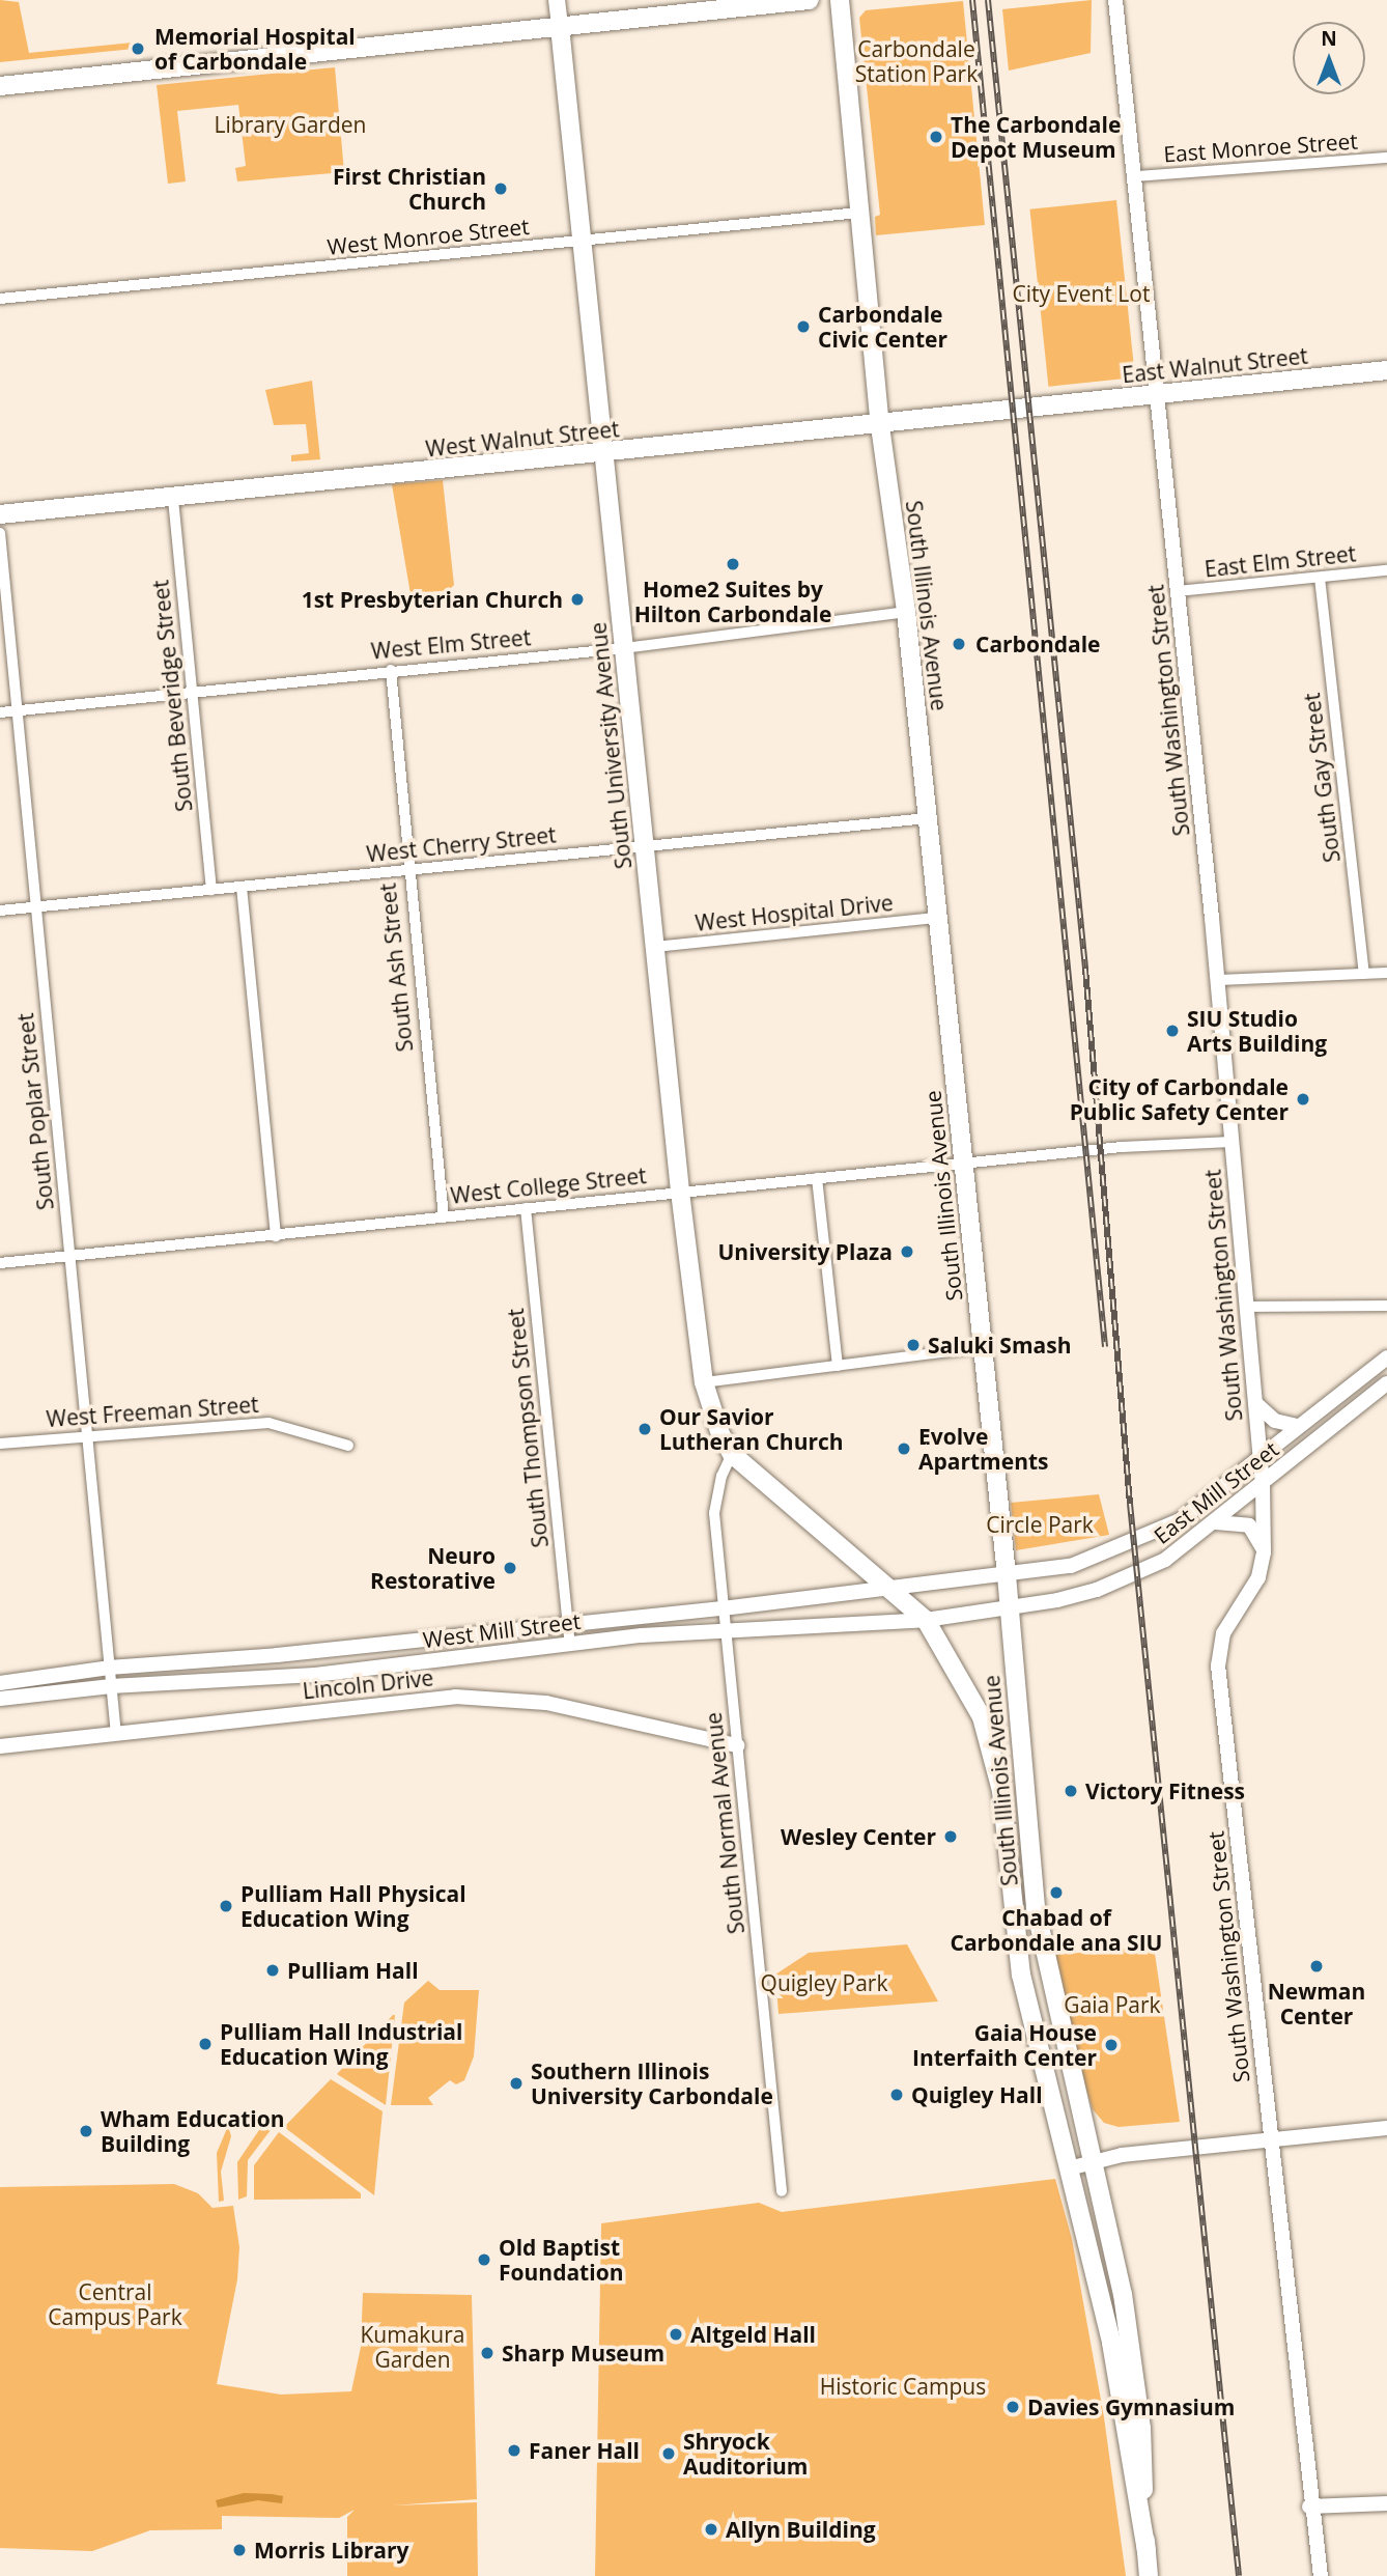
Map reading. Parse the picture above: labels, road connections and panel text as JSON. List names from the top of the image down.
{
  "streets": {
    "highway": [
      "East Walnut Street",
      "West Walnut Street",
      "South Illinois Avenue",
      "South University Avenue"
    ],
    "street": [
      "East Monroe Street",
      "West Monroe Street",
      "East Elm Street",
      "West Elm Street",
      "South Beveridge Street",
      "South Washington Street",
      "South Gay Street",
      "West Cherry Street",
      "West Hospital Drive",
      "South Ash Street",
      "South Poplar Street",
      "West College Street",
      "West Freeman Street",
      "South Thompson Street",
      "East Mill Street",
      "West Mill Street",
      "Lincoln Drive",
      "South Normal Avenue"
    ]
  },
  "crossings": [
    ["East Monroe Street", "South Washington Street"],
    ["West Monroe Street", "South Illinois Avenue"],
    ["West Monroe Street", "South University Avenue"],
    ["East Walnut Street", "West Walnut Street"],
    ["East Walnut Street", "South Washington Street"],
    ["West Walnut Street", "South Illinois Avenue"],
    ["West Walnut Street", "South Beveridge Street"],
    ["West Walnut Street", "South University Avenue"],
    ["East Elm Street", "South Washington Street"],
    ["East Elm Street", "South Gay Street"],
    ["South Illinois Avenue", "West Elm Street"],
    ["South Illinois Avenue", "South University Avenue"],
    ["South Illinois Avenue", "West Cherry Street"],
    ["South Illinois Avenue", "West Hospital Drive"],
    ["South Illinois Avenue", "West College Street"],
    ["South Illinois Avenue", "East Mill Street"],
    ["South Illinois Avenue", "West Mill Street"],
    ["South Illinois Avenue", "South Normal Avenue"],
    ["West Elm Street", "South Beveridge Street"],
    ["West Elm Street", "South University Avenue"],
    ["West Elm Street", "South Ash Street"],
    ["West Elm Street", "South Poplar Street"],
    ["South Beveridge Street", "West Cherry Street"],
    ["South Washington Street", "West College Street"],
    ["South Washington Street", "East Mill Street"],
    ["South University Avenue", "West Cherry Street"],
    ["South University Avenue", "West Hospital Drive"],
    ["South University Avenue", "West College Street"],
    ["South University Avenue", "South Normal Avenue"],
    ["West Cherry Street", "South Ash Street"],
    ["West Cherry Street", "South Poplar Street"],
    ["South Ash Street", "West College Street"],
    ["South Poplar Street", "West College Street"],
    ["South Poplar Street", "West Freeman Street"],
    ["South Poplar Street", "West Mill Street"],
    ["South Poplar Street", "Lincoln Drive"],
    ["West College Street", "South Thompson Street"],
    ["South Thompson Street", "West Mill Street"],
    ["East Mill Street", "West Mill Street"],
    ["West Mill Street", "South Normal Avenue"],
    ["Lincoln Drive", "South Normal Avenue"]
  ],
  "parks": [
    "Carbondale Station Park",
    "Library Garden",
    "City Event Lot",
    "Circle Park",
    "Quigley Park",
    "Gaia Park",
    "Central Campus Park",
    "Kumakura Garden",
    "Historic Campus"
  ],
  "places": [
    "Memorial Hospital of Carbondale",
    "The Carbondale Depot Museum",
    "First Christian Church",
    "Carbondale Civic Center",
    "Home2 Suites by Hilton Carbondale",
    "1st Presbyterian Church",
    "Carbondale",
    "SIU Studio Arts Building",
    "City of Carbondale Public Safety Center",
    "University Plaza",
    "Saluki Smash",
    "Our Savior Lutheran Church",
    "Evolve Apartments",
    "Neuro Restorative",
    "Victory Fitness",
    "Wesley Center",
    "Chabad of Carbondale ana SIU",
    "Pulliam Hall Physical Education Wing",
    "Newman Center",
    "Pulliam Hall",
    "Pulliam Hall Industrial Education Wing",
    "Gaia House Interfaith Center",
    "Southern Illinois University Carbondale",
    "Quigley Hall",
    "Wham Education Building",
    "Old Baptist Foundation",
    "Altgeld Hall",
    "Sharp Museum",
    "Davies Gymnasium",
    "Faner Hall",
    "Shryock Auditorium",
    "Allyn Building",
    "Morris Library"
  ],
  "north": "top"
}
